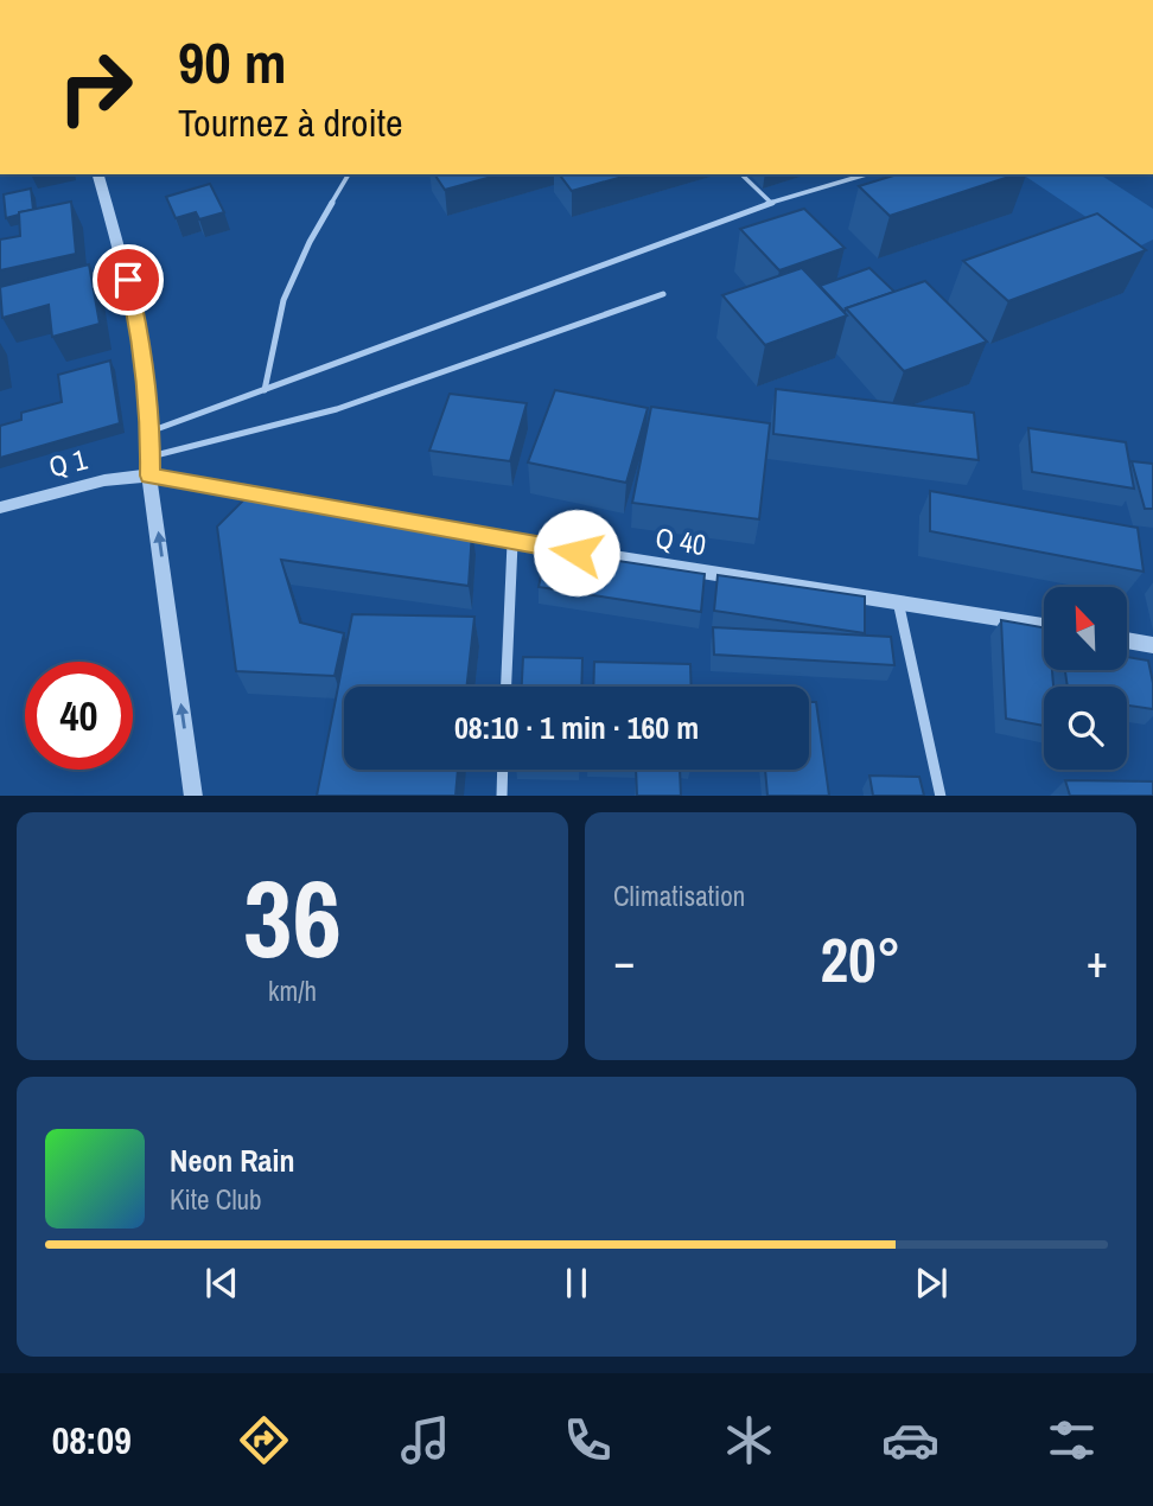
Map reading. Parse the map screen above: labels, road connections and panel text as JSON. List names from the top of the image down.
{
  "streets": {
    "street": ["Q 1", "Q 40"]
  },
  "north": "top left",
  "page": {
    "turn": ["90 m", "Tournez à droite"],
    "limit": "40",
    "trip": "08:10 · 1 min · 160 m",
    "tile": [
      ["36", "km/h"],
      "Climatisation"
    ],
    "heat": ["−", "20°", "+"],
    "song": ["Neon Rain", "Kite Club"],
    "tabs": "08:09"
  }
}
